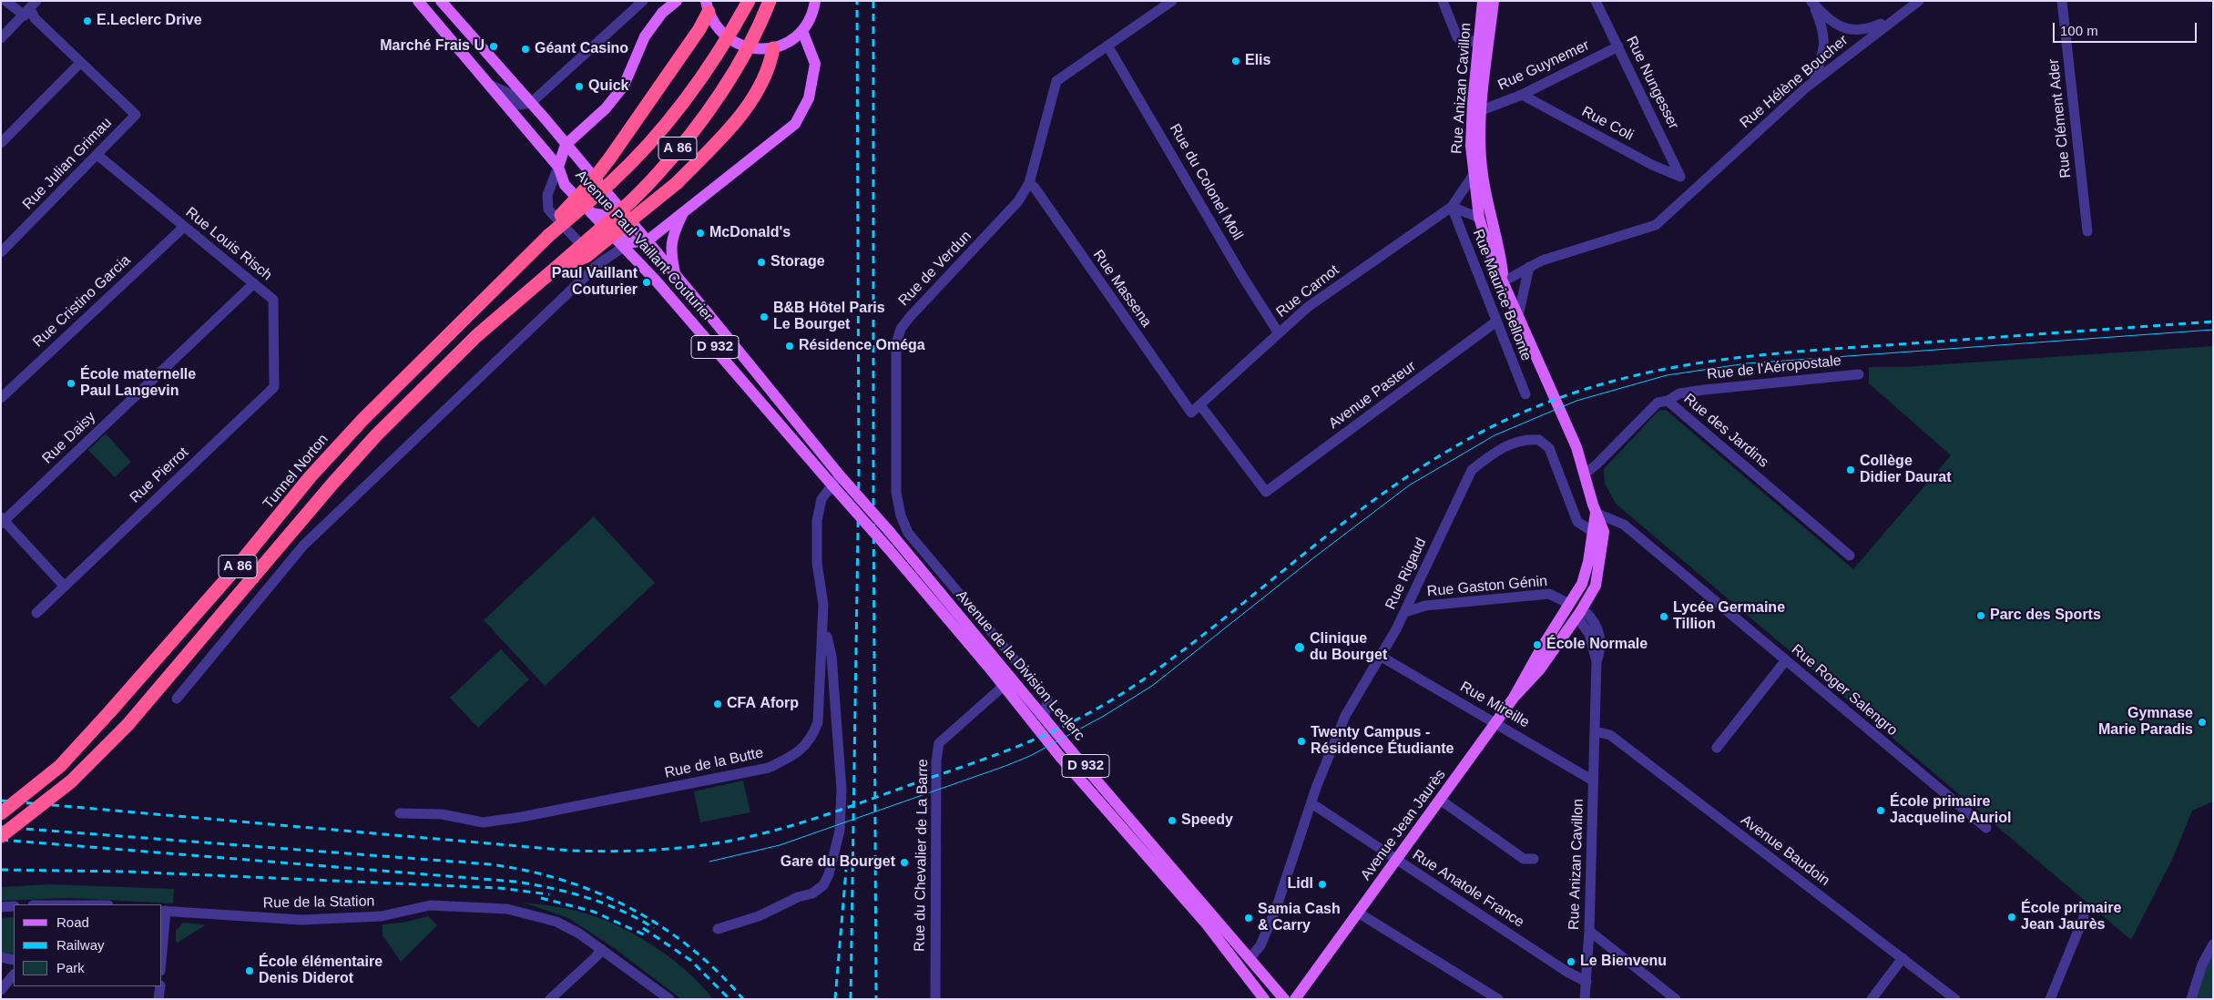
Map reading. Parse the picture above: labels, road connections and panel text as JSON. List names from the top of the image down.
{
  "streets": {
    "highway": ["A 86", "Tunnel Norton"],
    "main road": [
      "Rue Anizan Cavillon",
      "Avenue Paul Vaillant Couturier",
      "D 932",
      "Avenue de la Division Leclerc",
      "Avenue Jean Jaurès"
    ],
    "street": [
      "Rue Guynemer",
      "Rue Hélène Boucher",
      "Rue Nungesser",
      "Rue Clément Ader",
      "Rue Coli",
      "Rue Julian Grimau",
      "Rue du Colonel Moll",
      "Rue Louis Risch",
      "Rue de Verdun",
      "Rue Massena",
      "Rue Carnot",
      "Rue Maurice Bellonte",
      "Rue Cristino Garcia",
      "Rue de l'Aéropostale",
      "Avenue Pasteur",
      "Rue des Jardins",
      "Rue Daisy",
      "Rue Pierrot",
      "Rue Rigaud",
      "Rue Gaston Génin",
      "Rue Roger Salengro",
      "Rue Mireille",
      "Rue de la Butte",
      "Avenue Baudoin",
      "Rue du Chevalier de La Barre",
      "Rue Anatole France",
      "Rue de la Station"
    ]
  },
  "crossings": [
    ["Rue Guynemer", "Rue Nungesser"],
    ["Rue Guynemer", "Rue Anizan Cavillon"],
    ["Rue Guynemer", "Rue Coli"],
    ["Rue Hélène Boucher", "Rue Anizan Cavillon"],
    ["Rue Nungesser", "Rue Coli"],
    ["Rue Anizan Cavillon", "Rue des Jardins"],
    ["Rue Anizan Cavillon", "Rue Rigaud"],
    ["Rue Anizan Cavillon", "Rue Gaston Génin"],
    ["Rue Anizan Cavillon", "Rue Roger Salengro"],
    ["Rue Anizan Cavillon", "Rue Mireille"],
    ["Rue Anizan Cavillon", "Avenue Jean Jaurès"],
    ["Rue Anizan Cavillon", "Avenue Baudoin"],
    ["Rue Anizan Cavillon", "Rue Anatole France"],
    ["A 86", "Tunnel Norton"],
    ["Rue Julian Grimau", "Rue Louis Risch"],
    ["Rue du Colonel Moll", "Rue de Verdun"],
    ["Rue du Colonel Moll", "Rue Carnot"],
    ["Rue Louis Risch", "Rue Cristino Garcia"],
    ["Rue Louis Risch", "Rue Daisy"],
    ["Rue Louis Risch", "Rue Pierrot"],
    ["Avenue Paul Vaillant Couturier", "Avenue de la Division Leclerc"],
    ["Avenue Paul Vaillant Couturier", "Rue de la Butte"],
    ["Rue de Verdun", "Rue Massena"],
    ["Rue de Verdun", "Avenue de la Division Leclerc"],
    ["Rue Massena", "Rue Carnot"],
    ["Rue Carnot", "Rue Maurice Bellonte"],
    ["Rue Carnot", "Avenue Pasteur"],
    ["Rue Maurice Bellonte", "Avenue Pasteur"],
    ["Rue de l'Aéropostale", "Rue des Jardins"],
    ["Rue Rigaud", "Rue Gaston Génin"],
    ["Rue Rigaud", "Avenue de la Division Leclerc"],
    ["Rue Rigaud", "Rue Mireille"],
    ["Rue Rigaud", "Rue Anatole France"],
    ["Rue Gaston Génin", "Avenue Jean Jaurès"],
    ["Avenue de la Division Leclerc", "Rue de la Butte"],
    ["Avenue de la Division Leclerc", "Rue du Chevalier de La Barre"],
    ["Rue Mireille", "Avenue Jean Jaurès"],
    ["Avenue Jean Jaurès", "Rue Anatole France"]
  ],
  "places": [
    "E.Leclerc Drive",
    "Marché Frais U",
    "Géant Casino",
    "Elis",
    "Quick",
    "McDonald's",
    "Storage",
    "Paul Vaillant Couturier",
    "B&B Hôtel Paris Le Bourget",
    "Résidence Oméga",
    "École maternelle Paul Langevin",
    "Collège Didier Daurat",
    "Parc des Sports",
    "Lycée Germaine Tillion",
    "École Normale",
    "Clinique du Bourget",
    "CFA Aforp",
    "Gymnase Marie Paradis",
    "Twenty Campus - Résidence Étudiante",
    "École primaire Jacqueline Auriol",
    "Speedy",
    "Gare du Bourget",
    "Lidl",
    "École primaire Jean Jaurès",
    "Samia Cash & Carry",
    "Le Bienvenu",
    "École élémentaire Denis Diderot"
  ],
  "legend": ["Road", "Railway", "Park"],
  "scale_bar": "100 m"
}
